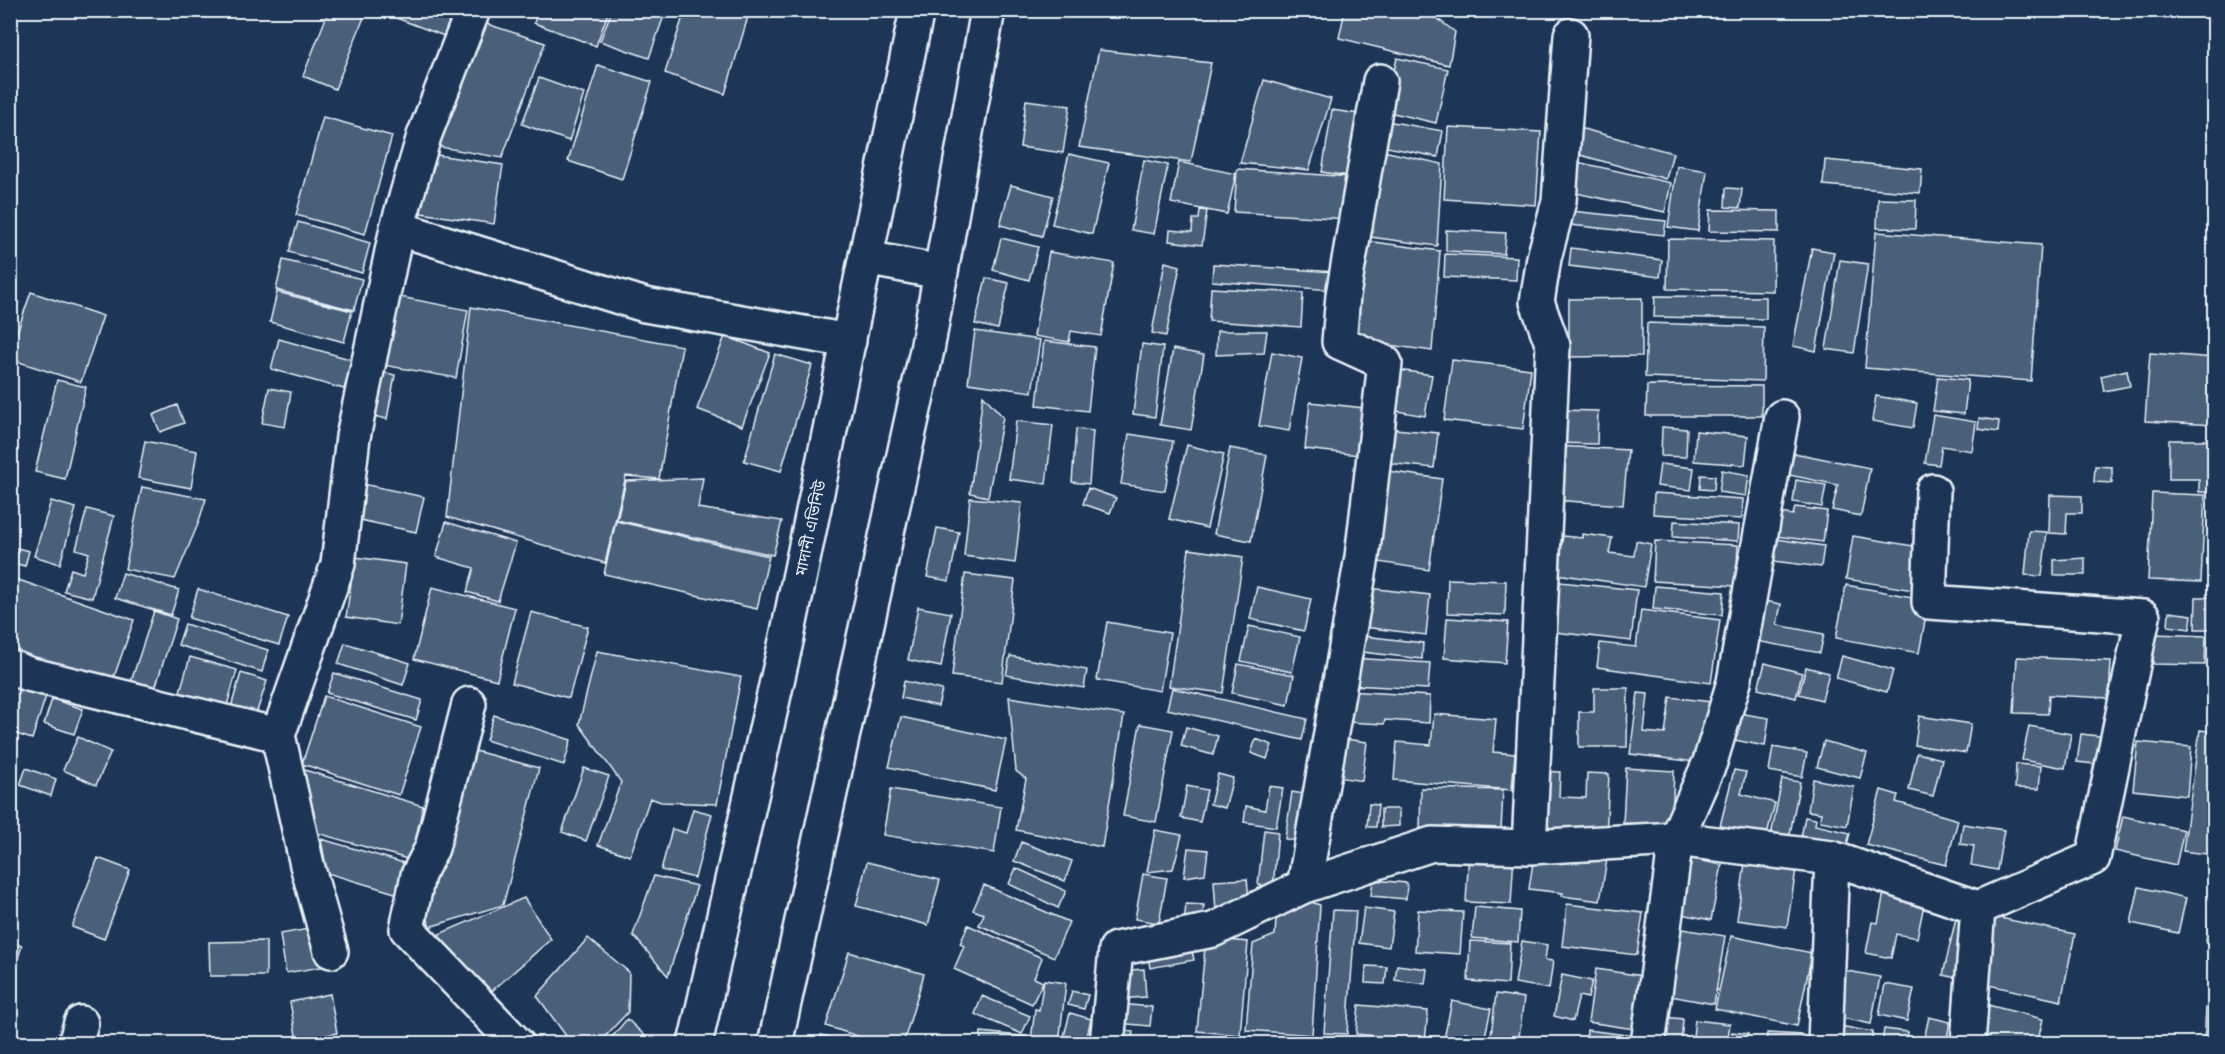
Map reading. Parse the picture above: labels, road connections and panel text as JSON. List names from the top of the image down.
{
  "streets": {
    "street": ["মাদানী এভিনিউ"]
  }
}
